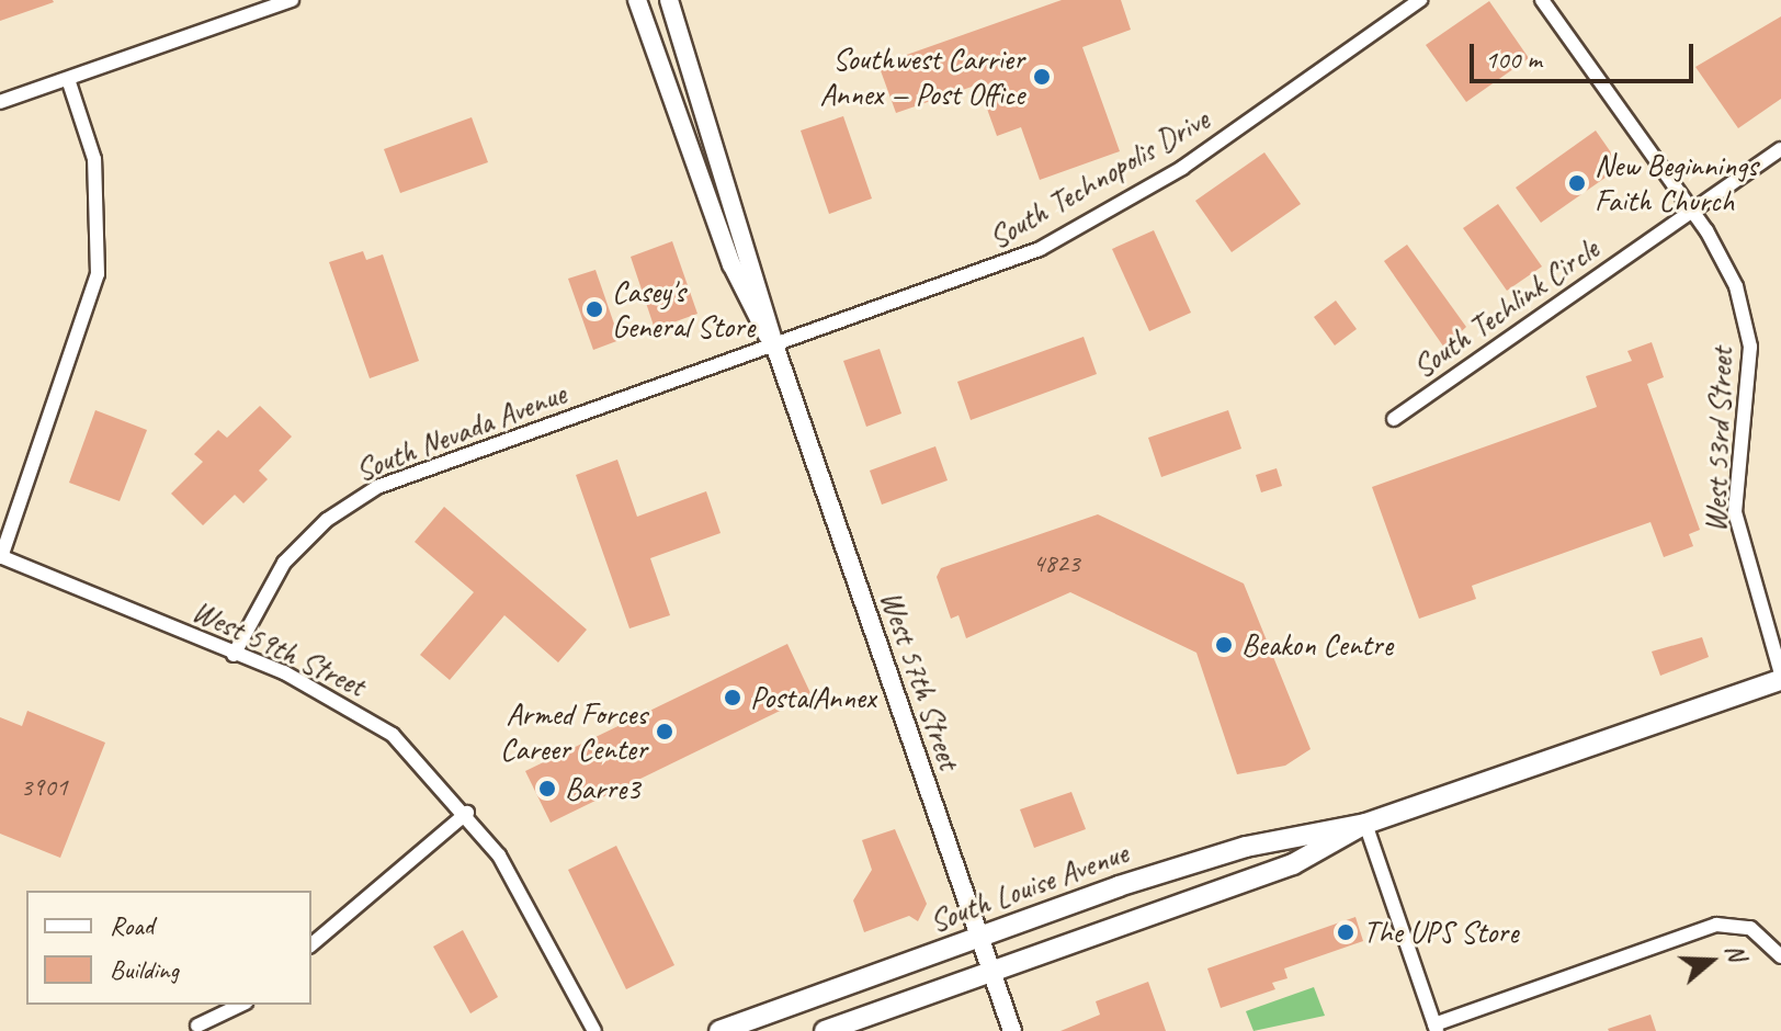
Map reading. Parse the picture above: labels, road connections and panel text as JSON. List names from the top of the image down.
{
  "streets": {
    "main road": ["West 57th Street", "South Louise Avenue"],
    "street": [
      "South Technopolis Drive",
      "South Techlink Circle",
      "South Nevada Avenue",
      "West 53rd Street",
      "West 59th Street"
    ]
  },
  "crossings": [
    ["South Technopolis Drive", "South Nevada Avenue"],
    ["South Technopolis Drive", "West 57th Street"],
    ["South Techlink Circle", "West 53rd Street"],
    ["South Nevada Avenue", "West 59th Street"],
    ["South Nevada Avenue", "West 57th Street"],
    ["West 53rd Street", "South Louise Avenue"],
    ["West 57th Street", "South Louise Avenue"]
  ],
  "places": [
    "Southwest Carrier Annex — Post Office",
    "New Beginnings Faith Church",
    "Casey's General Store",
    "Beakon Centre",
    "PostalAnnex",
    "Armed Forces Career Center",
    "Barre3",
    "The UPS Store"
  ],
  "house_numbers": ["4823", "3901"],
  "legend": ["Road", "Building"],
  "scale_bar": "100 m",
  "north": "right"
}
